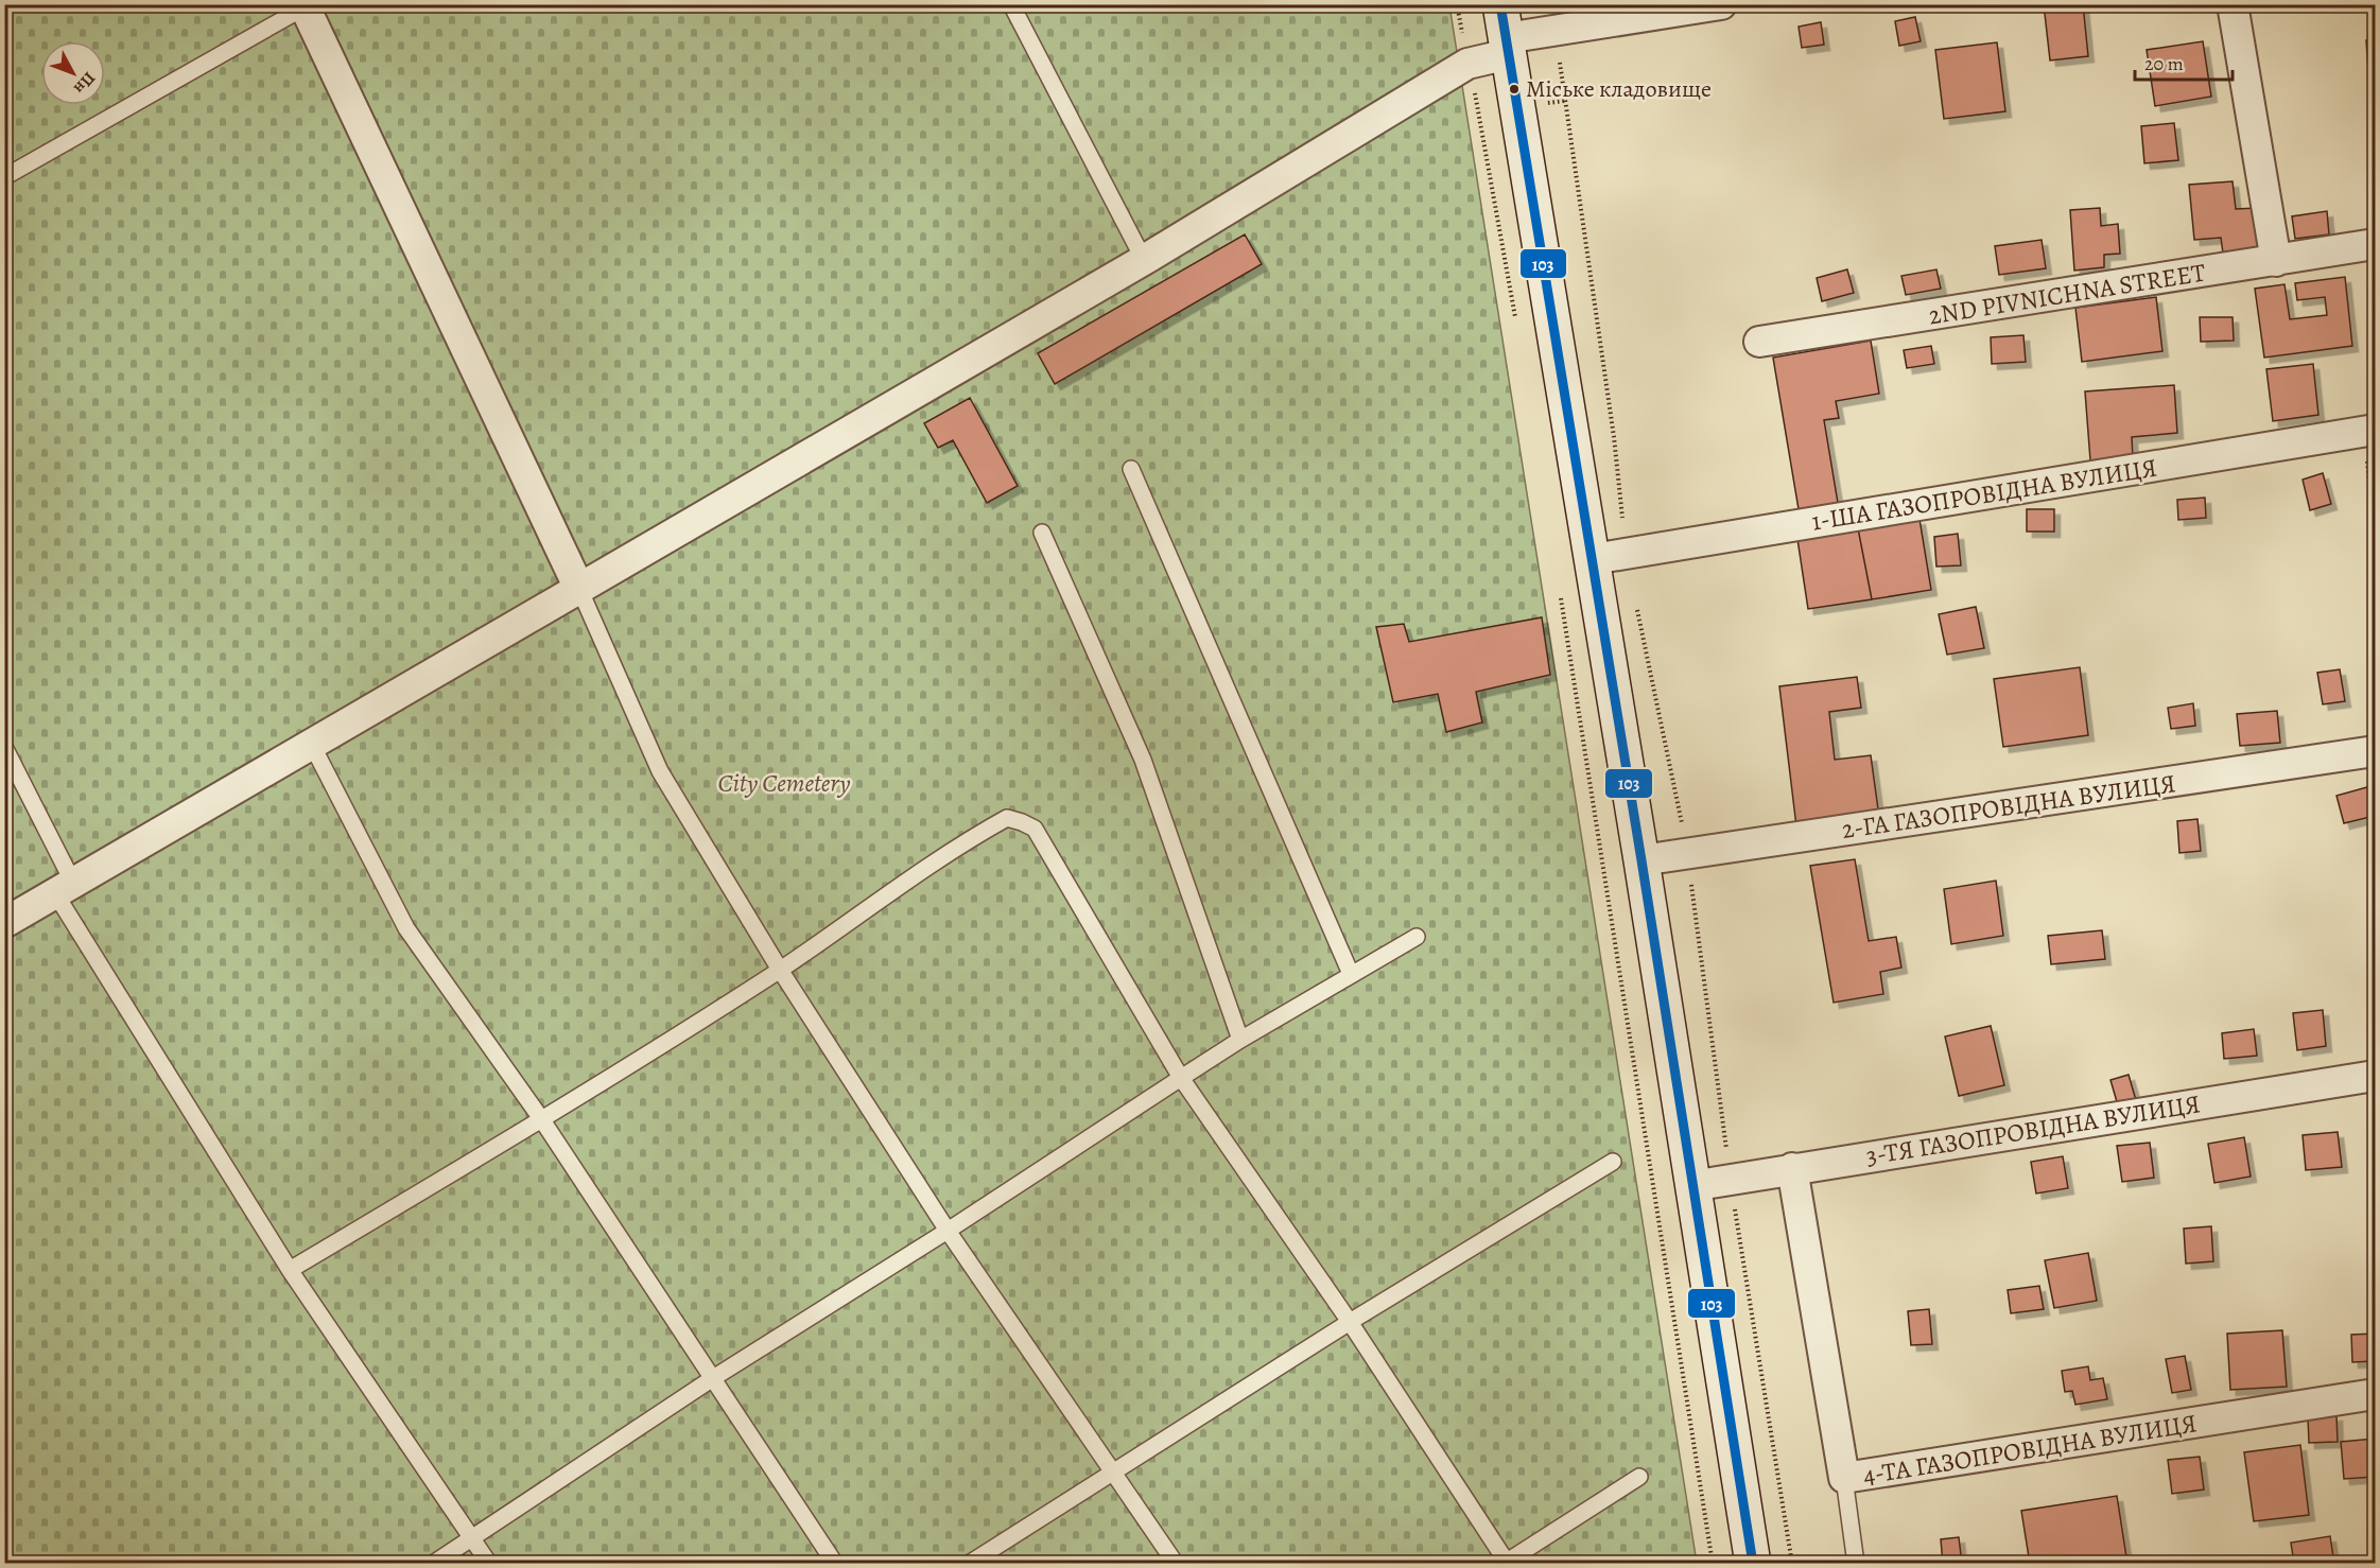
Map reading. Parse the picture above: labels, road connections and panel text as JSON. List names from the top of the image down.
{
  "streets": {
    "street": [
      "2ND PIVNICHNA STREET",
      "1-ША ГАЗОПРОВІДНА ВУЛИЦЯ",
      "2-ГА ГАЗОПРОВІДНА ВУЛИЦЯ",
      "3-ТЯ ГАЗОПРОВІДНА ВУЛИЦЯ",
      "4-ТА ГАЗОПРОВІДНА ВУЛИЦЯ"
    ]
  },
  "crossings": [
    ["3-ТЯ ГАЗОПРОВІДНА ВУЛИЦЯ", "4-ТА ГАЗОПРОВІДНА ВУЛИЦЯ"]
  ],
  "parks": ["City Cemetery"],
  "places": ["Міське кладовище"],
  "lines": ["transit line 103"],
  "scale_bar": "20 m",
  "north": "bottom right"
}
